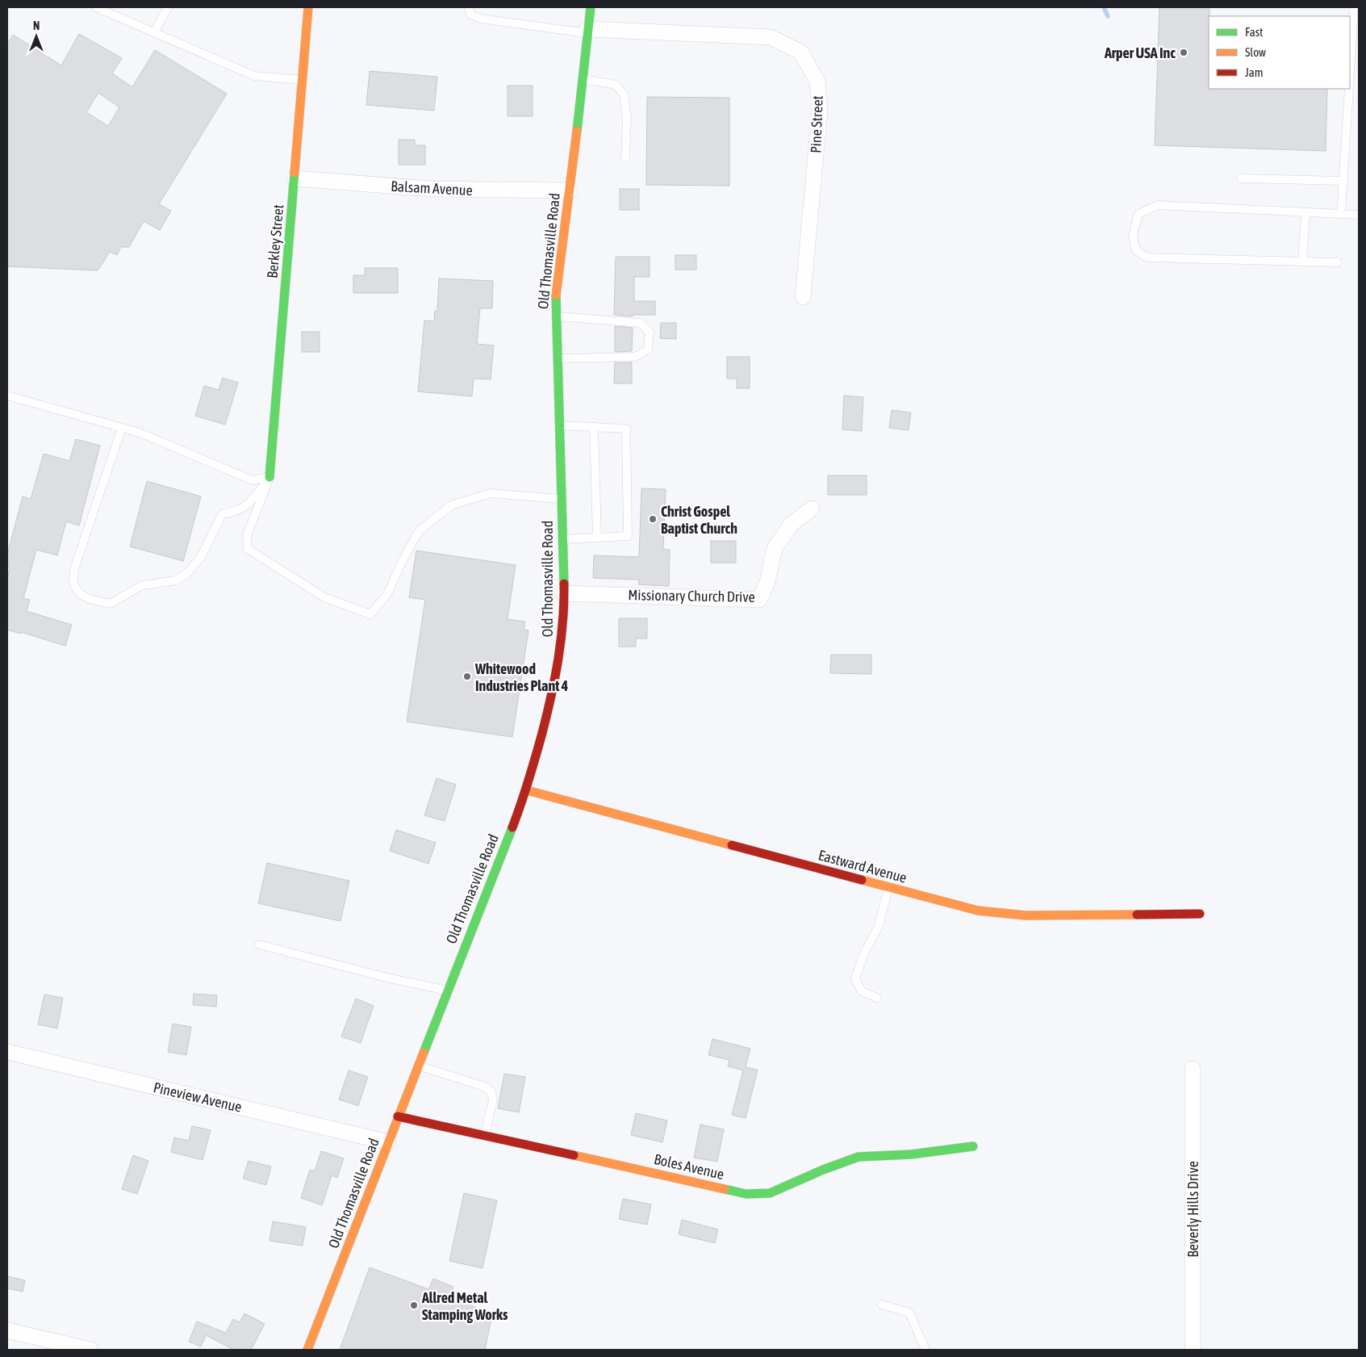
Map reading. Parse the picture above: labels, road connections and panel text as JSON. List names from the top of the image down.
{
  "streets": {
    "street": [
      "Pine Street",
      "Balsam Avenue",
      "Berkley Street",
      "Old Thomasville Road",
      "Missionary Church Drive",
      "Eastward Avenue",
      "Pineview Avenue",
      "Boles Avenue",
      "Beverly Hills Drive"
    ]
  },
  "crossings": [
    ["Pine Street", "Old Thomasville Road"],
    ["Balsam Avenue", "Berkley Street"],
    ["Balsam Avenue", "Old Thomasville Road"],
    ["Old Thomasville Road", "Missionary Church Drive"],
    ["Old Thomasville Road", "Eastward Avenue"],
    ["Old Thomasville Road", "Pineview Avenue"],
    ["Old Thomasville Road", "Boles Avenue"]
  ],
  "places": [
    "Arper USA Inc",
    "Christ Gospel Baptist Church",
    "Whitewood Industries Plant 4",
    "Allred Metal Stamping Works"
  ],
  "legend": ["Fast", "Slow", "Jam"],
  "north": "top"
}
